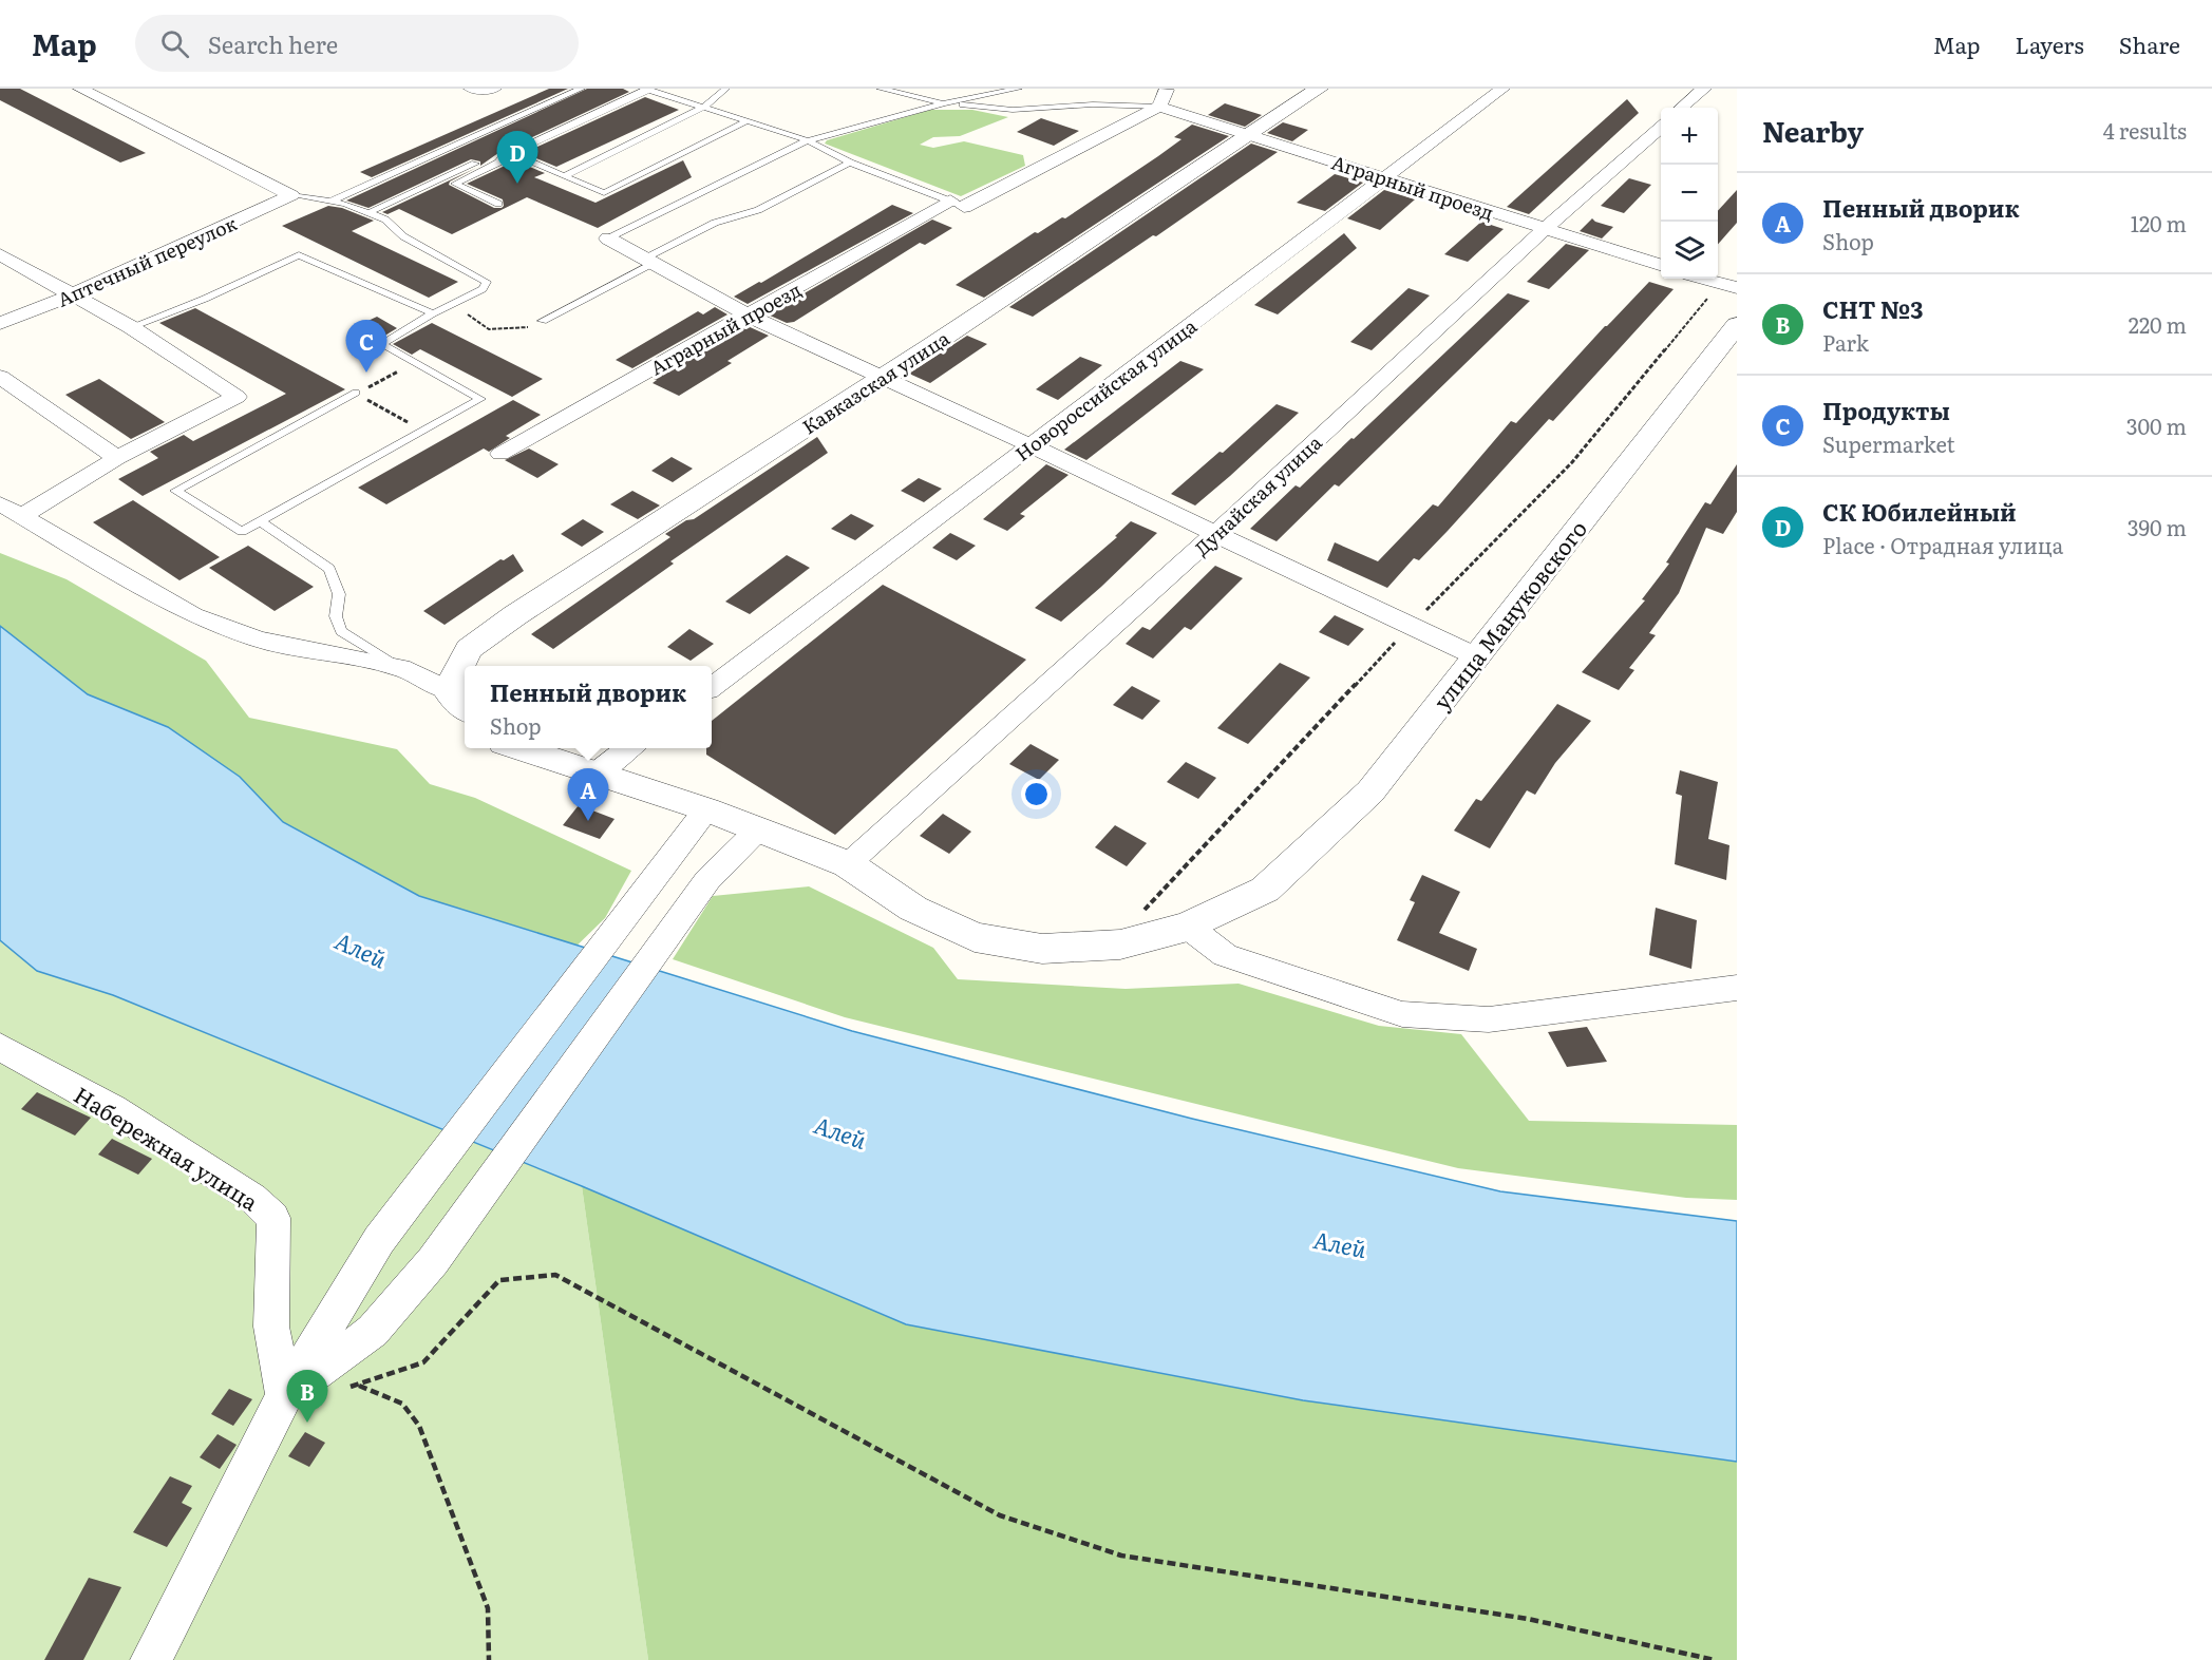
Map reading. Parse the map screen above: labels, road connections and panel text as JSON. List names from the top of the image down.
{
  "streets": {
    "street": [
      "Аграрный проезд",
      "Аптечный переулок",
      "Кавказская улица",
      "Новороссийская улица",
      "Дунайская улица",
      "улица Мануковского",
      "Набережная улица"
    ]
  },
  "crossings": [
    ["Аграрный проезд", "Кавказская улица"],
    ["Аграрный проезд", "Новороссийская улица"],
    ["Аграрный проезд", "Дунайская улица"],
    ["Дунайская улица", "улица Мануковского"]
  ],
  "water": ["Алей"],
  "page": {
    "header": "Map",
    "search": "Search here",
    "nav": ["Map", "Layers", "Share"],
    "heading": ["Nearby", "4 results"],
    "map_buttons": ["+", "−"],
    "pins": [
      "D",
      "C",
      "A",
      "B"
    ],
    "list": [
      {
        "mark": "A",
        "name": "Пенный дворик",
        "note": "Shop",
        "value": "120 m"
      },
      {
        "mark": "B",
        "name": "СНТ №3",
        "note": "Park",
        "value": "220 m"
      },
      {
        "mark": "C",
        "name": "Продукты",
        "note": "Supermarket",
        "value": "300 m"
      },
      {
        "mark": "D",
        "name": "СК Юбилейный",
        "note": "Place · Отрадная улица",
        "value": "390 m"
      }
    ],
    "popup": ["Пенный дворик", "Shop"]
  }
}
